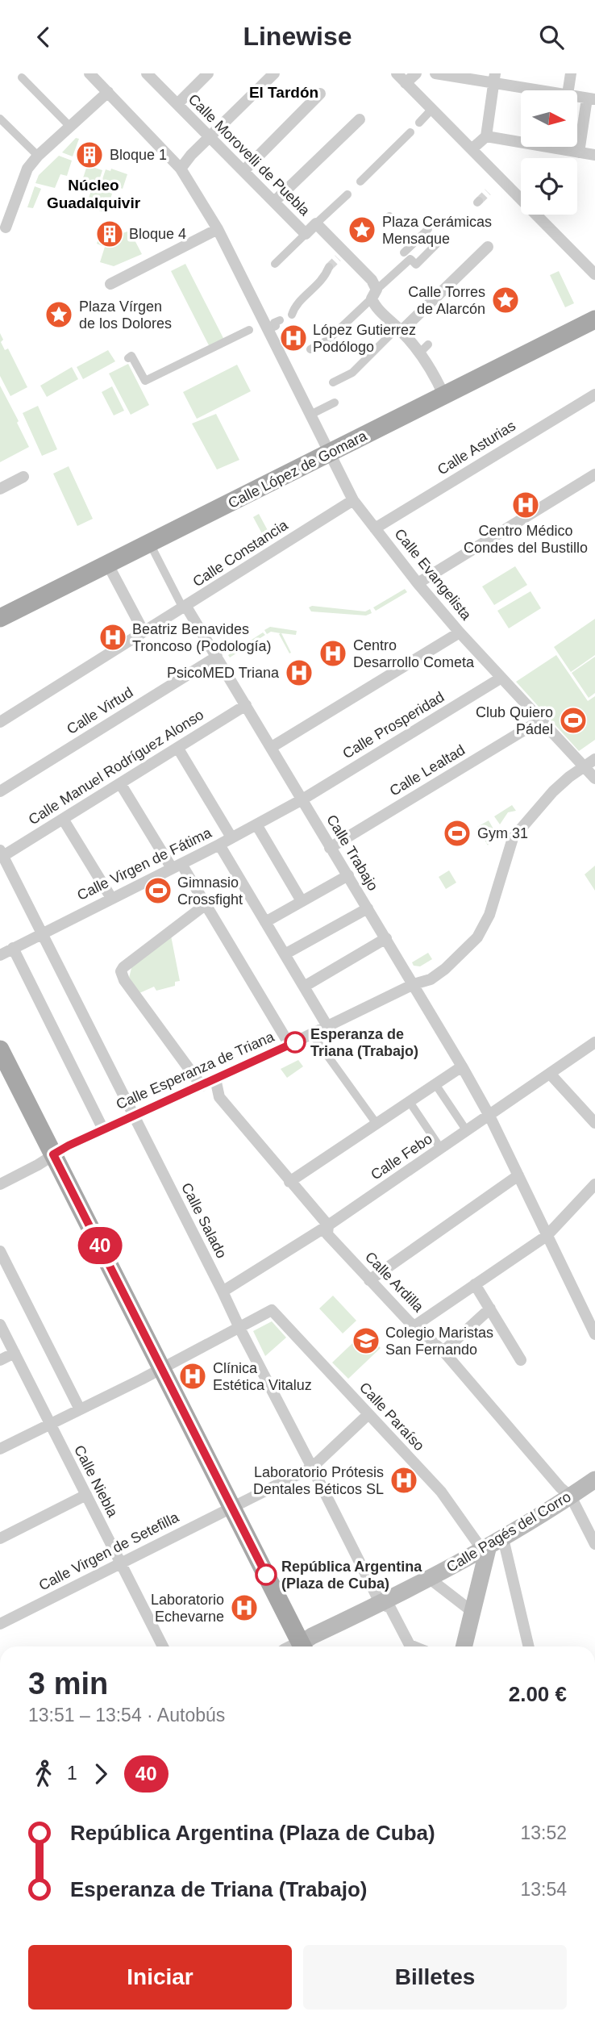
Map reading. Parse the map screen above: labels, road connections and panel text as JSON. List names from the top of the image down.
{
  "streets": {
    "main road": ["Calle López de Gomara", "Calle Pagés del Corro"],
    "street": [
      "Calle Morovelli de Puebla",
      "Calle Asturias",
      "Calle Constancia",
      "Calle Evangelista",
      "Calle Virtud",
      "Calle Prosperidad",
      "Calle Manuel Rodríguez Alonso",
      "Calle Lealtad",
      "Calle Trabajo",
      "Calle Virgen de Fátima",
      "Calle Esperanza de Triana",
      "Calle Febo",
      "Calle Salado",
      "Calle Ardilla",
      "Calle Paraíso",
      "Calle Niebla",
      "Calle Virgen de Setefilla"
    ]
  },
  "crossings": [
    ["Calle Asturias", "Calle Evangelista"],
    ["Calle López de Gomara", "Calle Evangelista"],
    ["Calle López de Gomara", "Calle Trabajo"],
    ["Calle Constancia", "Calle Evangelista"],
    ["Calle Constancia", "Calle Trabajo"],
    ["Calle Evangelista", "Calle Prosperidad"],
    ["Calle Evangelista", "Calle Lealtad"],
    ["Calle Evangelista", "Calle Esperanza de Triana"],
    ["Calle Virtud", "Calle Trabajo"],
    ["Calle Prosperidad", "Calle Trabajo"],
    ["Calle Prosperidad", "Calle Virgen de Fátima"],
    ["Calle Manuel Rodríguez Alonso", "Calle Trabajo"],
    ["Calle Manuel Rodríguez Alonso", "Calle Salado"],
    ["Calle Lealtad", "Calle Trabajo"],
    ["Calle Trabajo", "Calle Virgen de Fátima"],
    ["Calle Trabajo", "Calle Esperanza de Triana"],
    ["Calle Trabajo", "Calle Febo"],
    ["Calle Virgen de Fátima", "Calle Salado"],
    ["Calle Esperanza de Triana", "Calle Salado"],
    ["Calle Esperanza de Triana", "Calle Ardilla"],
    ["Calle Febo", "Calle Salado"],
    ["Calle Febo", "Calle Ardilla"],
    ["Calle Salado", "Calle Paraíso"],
    ["Calle Salado", "Calle Pagés del Corro"],
    ["Calle Salado", "Calle Virgen de Setefilla"],
    ["Calle Ardilla", "Calle Pagés del Corro"],
    ["Calle Paraíso", "Calle Pagés del Corro"],
    ["Calle Paraíso", "Calle Virgen de Setefilla"],
    ["Calle Niebla", "Calle Virgen de Setefilla"]
  ],
  "districts": ["El Tardón", "Núcleo Guadalquivir"],
  "places": {
    "building": ["Bloque 1", "Bloque 4"],
    "place": ["Plaza Cerámicas Mensaque", "Calle Torres de Alarcón", "Plaza Vírgen de los Dolores"],
    "hospital": [
      "López Gutierrez Podólogo",
      "Centro Médico Condes del Bustillo",
      "Beatriz Benavides Troncoso (Podología)",
      "Centro Desarrollo Cometa",
      "PsicoMED Triana",
      "Clínica Estética Vitaluz",
      "Laboratorio Prótesis Dentales Béticos SL",
      "Laboratorio Echevarne"
    ],
    "sports": ["Club Quiero Pádel", "Gym 31", "Gimnasio Crossfight"],
    "other": ["Esperanza de Triana (Trabajo)", "República Argentina (Plaza de Cuba)"],
    "school or university": ["Colegio Maristas San Fernando"]
  },
  "lines": ["bus line 40"],
  "north": "right",
  "page": {
    "header": "Linewise",
    "on_map": "40",
    "heading": ["3 min", "13:51 – 13:54 · Autobús", "2.00 €"],
    "legs": ["1", "40"],
    "list": [
      {
        "name": "República Argentina (Plaza de Cuba)",
        "value": "13:52"
      },
      {
        "name": "Esperanza de Triana (Trabajo)",
        "value": "13:54"
      }
    ],
    "buttons": ["Iniciar", "Billetes"]
  }
}
